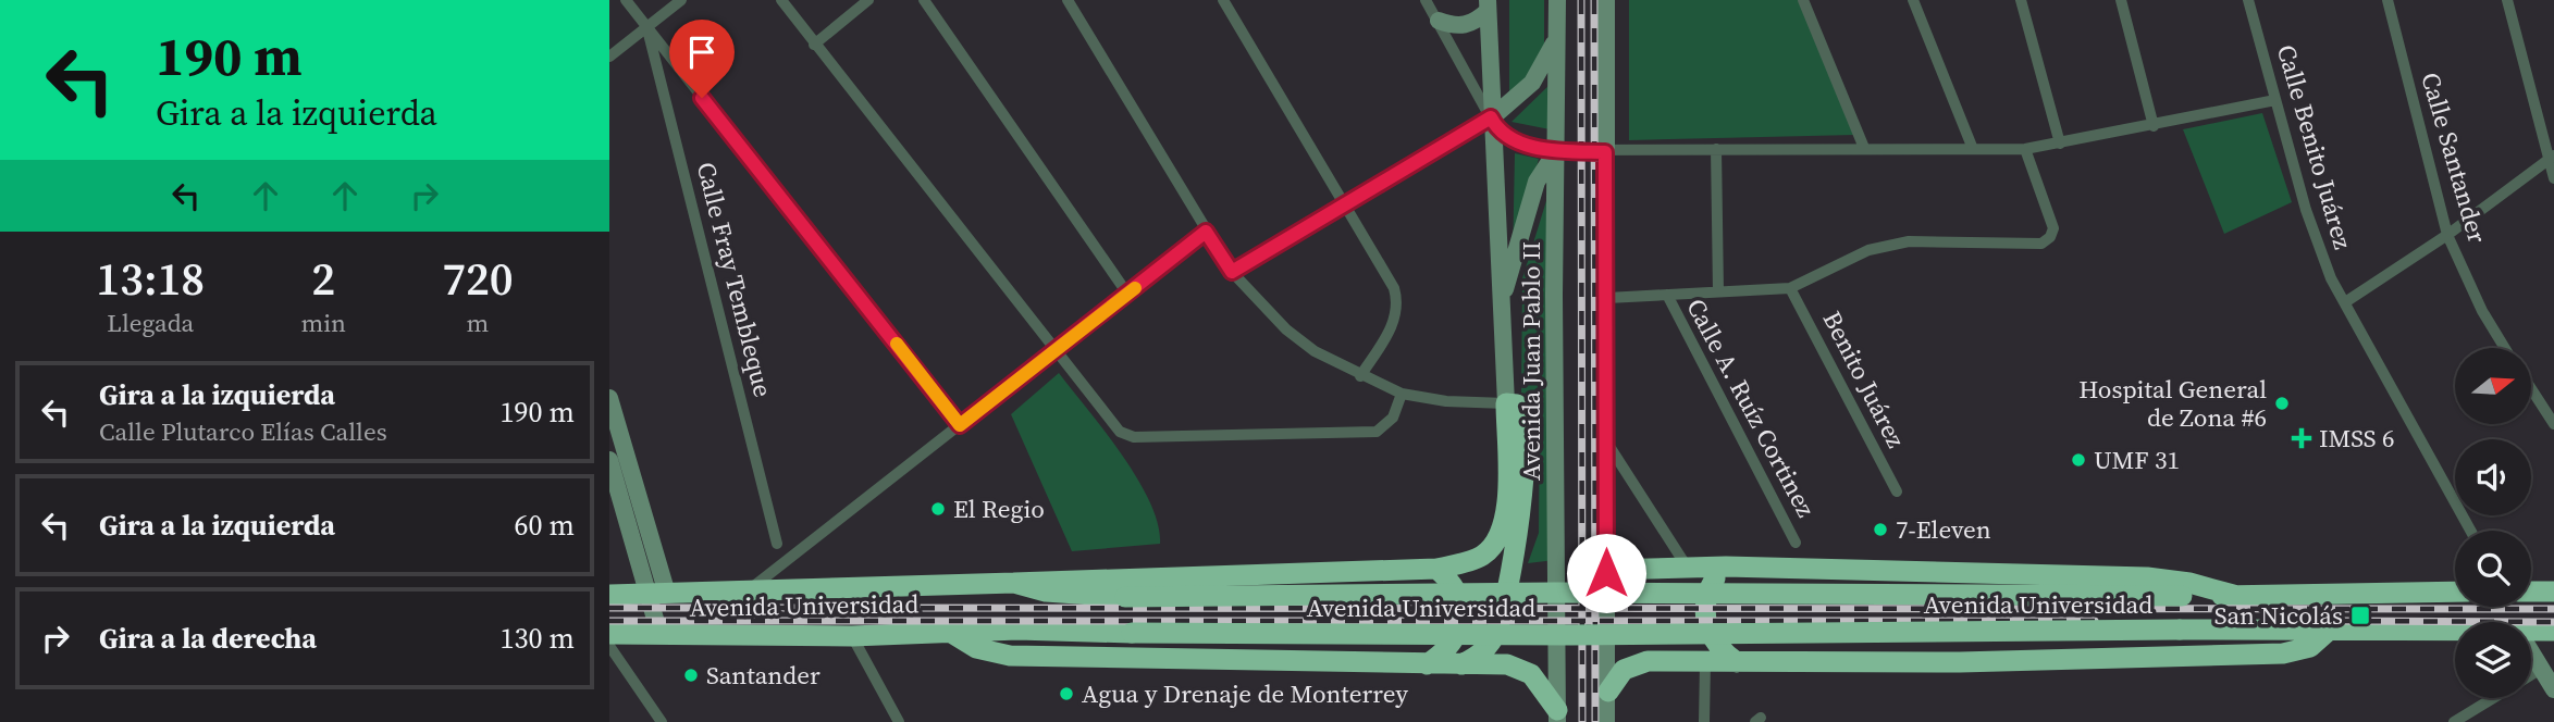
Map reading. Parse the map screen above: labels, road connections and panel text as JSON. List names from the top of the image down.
{
  "streets": {
    "highway": ["Avenida Universidad"],
    "street": [
      "Calle Benito Juárez",
      "Calle Santander",
      "Calle Fray Tembleque",
      "Avenida Juan Pablo II",
      "Benito Juárez",
      "Calle A. Ruíz Cortinez"
    ]
  },
  "places": {
    "other": [
      "Hospital General de Zona #6",
      "UMF 31",
      "El Regio",
      "7-Eleven",
      "Santander",
      "Agua y Drenaje de Monterrey"
    ],
    "health": ["IMSS 6"],
    "transit": ["San Nicolás"]
  },
  "north": "right",
  "page": {
    "turn": ["190 m", "Gira a la izquierda"],
    "eta": [
      "13:18",
      "Llegada",
      "2",
      "min",
      "720",
      "m"
    ],
    "list": [
      {
        "name": "Gira a la izquierda",
        "note": "Calle Plutarco Elías Calles",
        "value": "190 m"
      },
      {
        "name": "Gira a la izquierda",
        "value": "60 m"
      },
      {
        "name": "Gira a la derecha",
        "value": "130 m"
      }
    ]
  }
}
